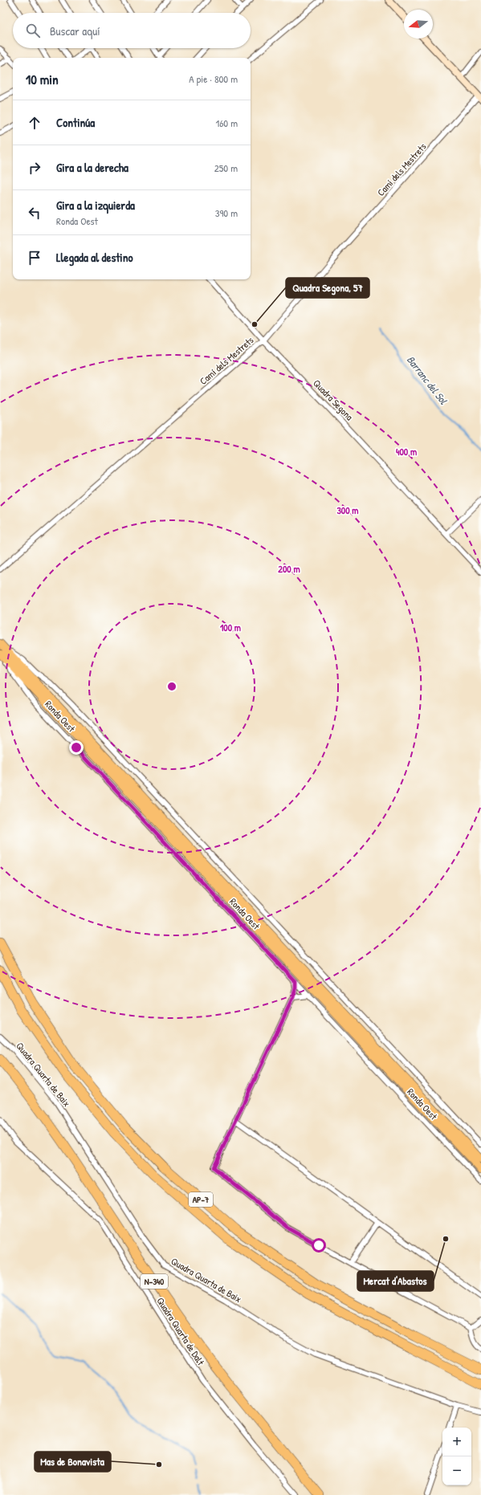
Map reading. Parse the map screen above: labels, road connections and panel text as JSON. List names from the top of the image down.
{
  "streets": {
    "highway": ["AP-7", "N-340"],
    "main road": ["Ronda Oest"],
    "street": [
      "Camí dels Mestrets",
      "Quadra Segona",
      "Quadra Quarta de Baix",
      "Quadra Quarta de Dalt"
    ]
  },
  "crossings": [
    ["Camí dels Mestrets", "Quadra Segona"]
  ],
  "water": ["Barranc del Sol"],
  "places": ["Quadra Segona, 57", "Mercat d'Abastos", "Mas de Bonavista"],
  "north": "left",
  "page": {
    "search": "Buscar aquí",
    "heading": ["10 min", "A pie · 800 m"],
    "list": [
      ["Continúa", "160 m"],
      ["Gira a la derecha", "250 m"],
      ["Gira a la izquierda", "Ronda Oest", "390 m"],
      "Llegada al destino"
    ],
    "map_buttons": ["+", "−"]
  },
  "rings": [
    "400 m",
    "300 m",
    "200 m",
    "100 m"
  ]
}
